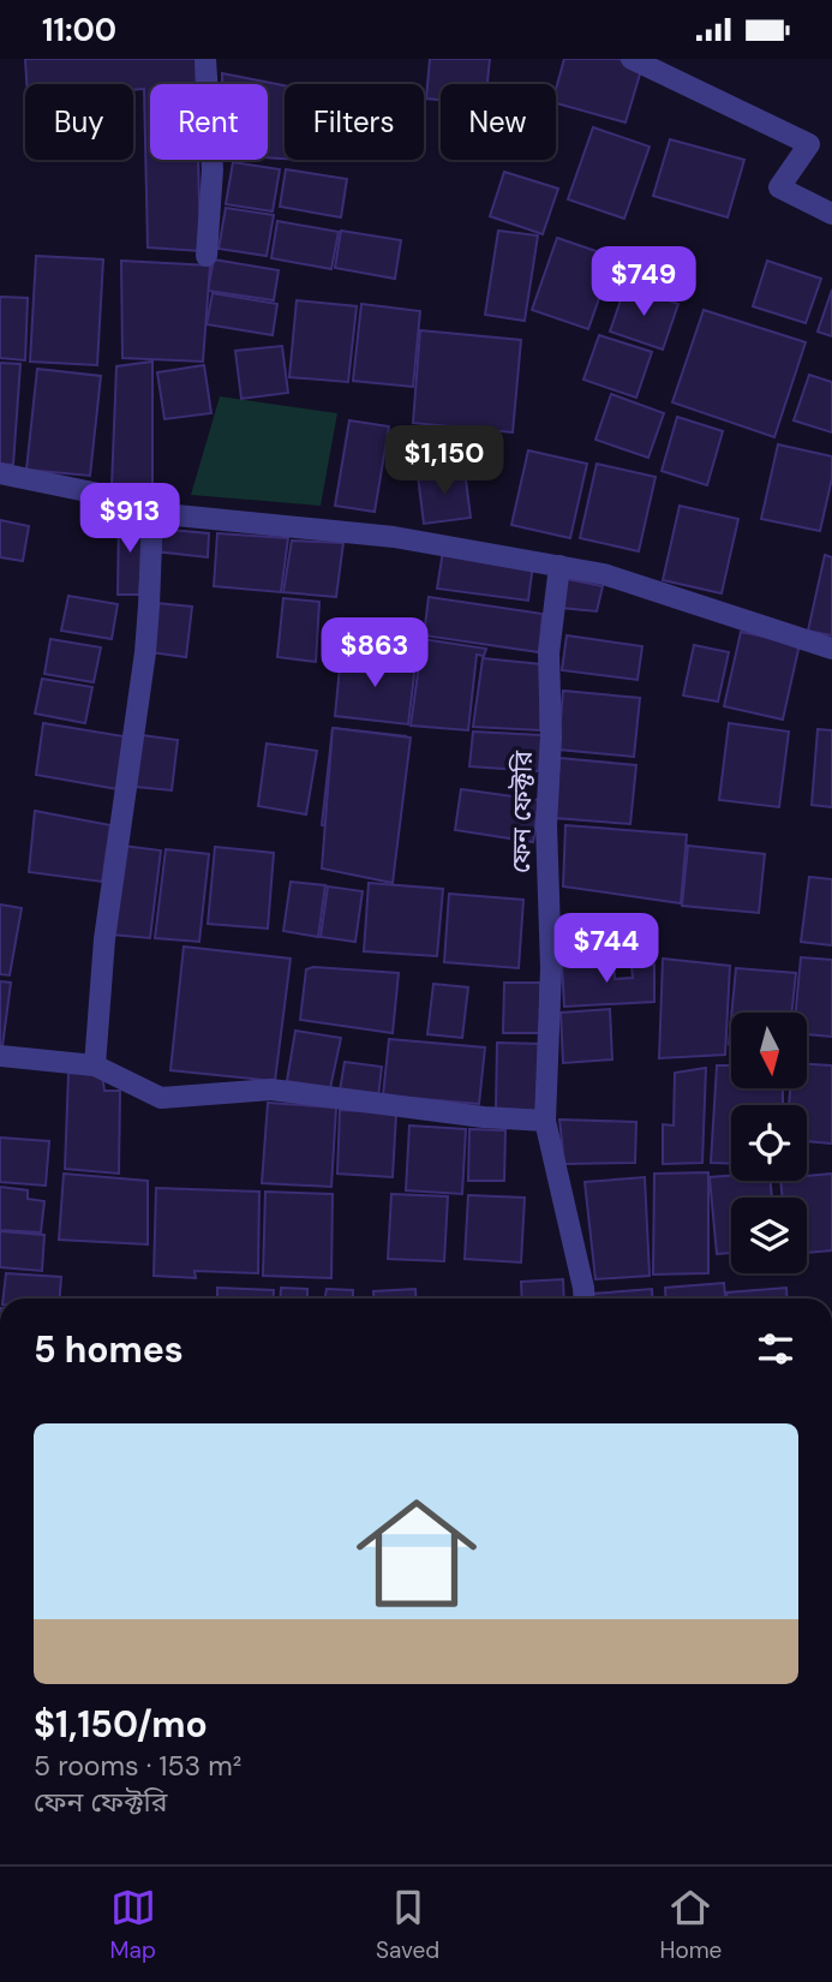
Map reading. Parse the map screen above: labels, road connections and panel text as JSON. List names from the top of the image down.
{
  "streets": {
    "street": ["ফেন ফেক্টরি"]
  },
  "north": "bottom",
  "page": {
    "status": "11:00",
    "chip": [
      "Buy",
      "Rent",
      "Filters",
      "New"
    ],
    "price": [
      "$749",
      "$1,150",
      "$913",
      "$863",
      "$744"
    ],
    "heading": "5 homes",
    "list": [
      {
        "name": "$1,150/mo",
        "note": "5 rooms · 153 m² · ফেন ফেক্টরি"
      }
    ],
    "tabs": ["Map", "Saved", "Home"]
  }
}
